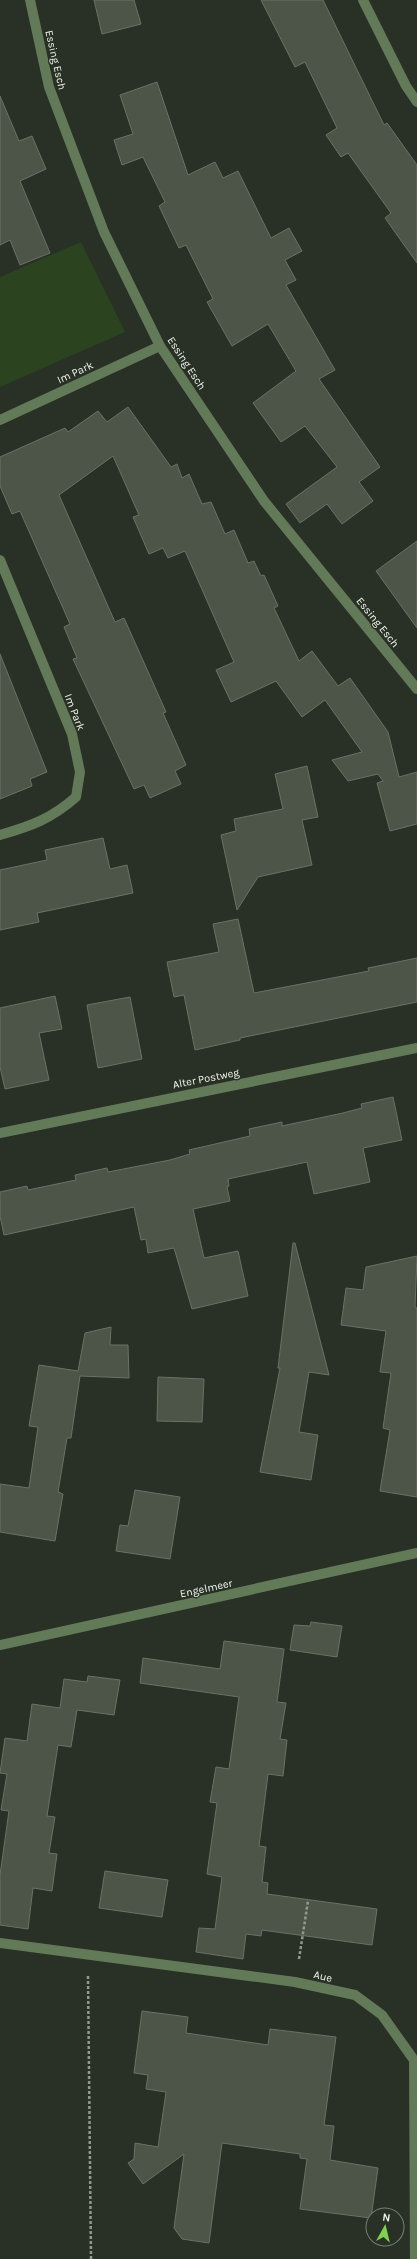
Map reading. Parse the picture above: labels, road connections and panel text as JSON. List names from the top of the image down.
{
  "streets": {
    "street": [
      "Essing Esch",
      "Im Park",
      "Alter Postweg",
      "Engelmeer",
      "Aue"
    ]
  },
  "crossings": [
    ["Essing Esch", "Im Park"]
  ],
  "north": "top"
}
